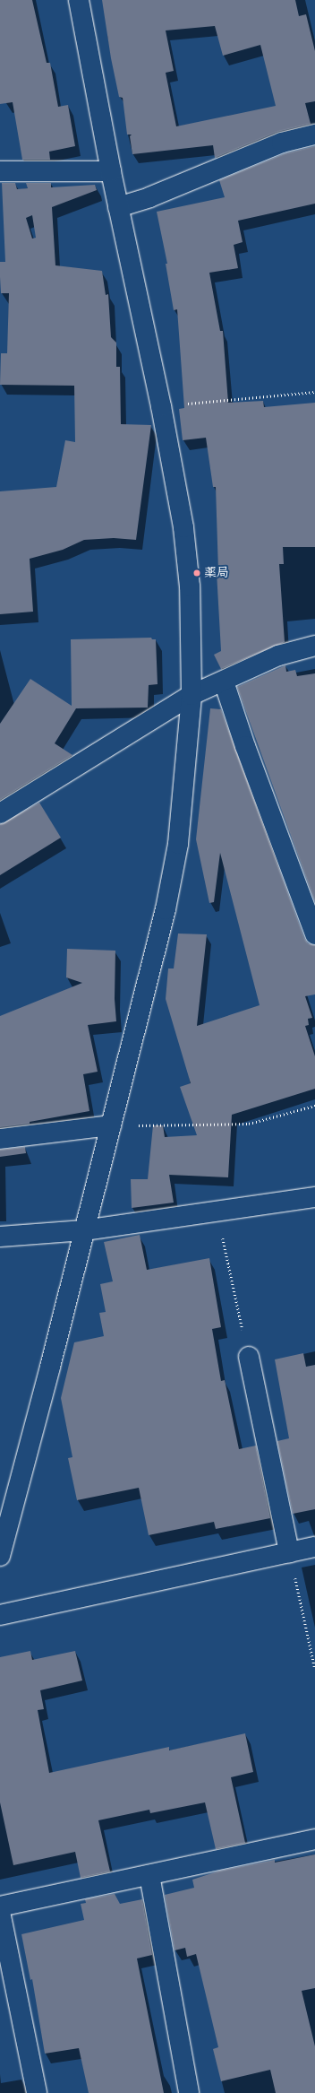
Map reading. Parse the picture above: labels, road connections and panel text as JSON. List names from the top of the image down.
{
  "places": ["薬局"]
}
